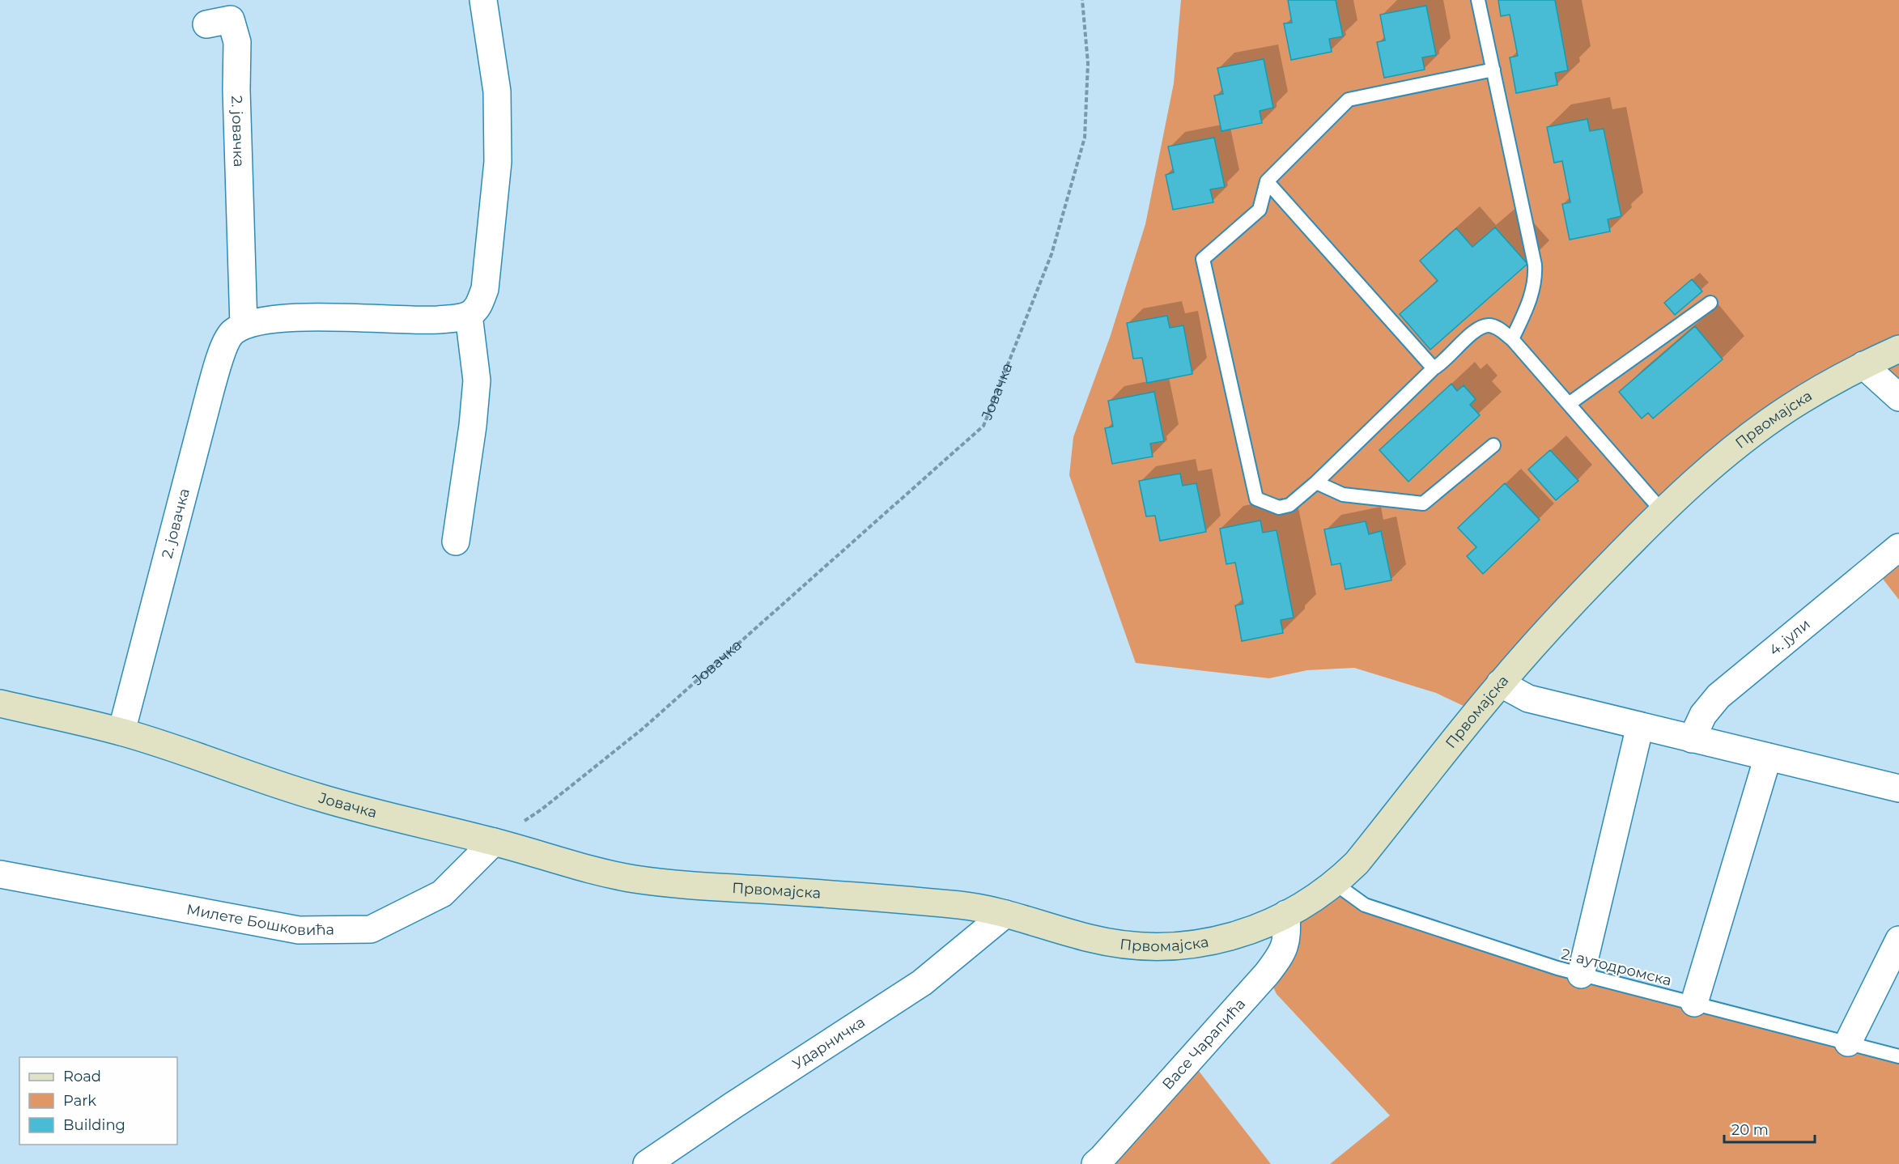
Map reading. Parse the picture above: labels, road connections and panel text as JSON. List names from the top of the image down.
{
  "streets": {
    "main road": ["Јовачка", "Првомајска"],
    "street": [
      "2. јовачка",
      "4. јули",
      "Милете Бошковића",
      "Ударничка",
      "Васе Чарапића"
    ],
    "lane": ["2. аутодромска"]
  },
  "crossings": [
    ["2. јовачка", "Јовачка"],
    ["Јовачка", "Првомајска"],
    ["Јовачка", "Милете Бошковића"],
    ["Првомајска", "Милете Бошковића"],
    ["Првомајска", "2. аутодромска"],
    ["Првомајска", "Ударничка"],
    ["Првомајска", "Васе Чарапића"]
  ],
  "legend": ["Road", "Park", "Building"],
  "scale_bar": "20 m"
}
